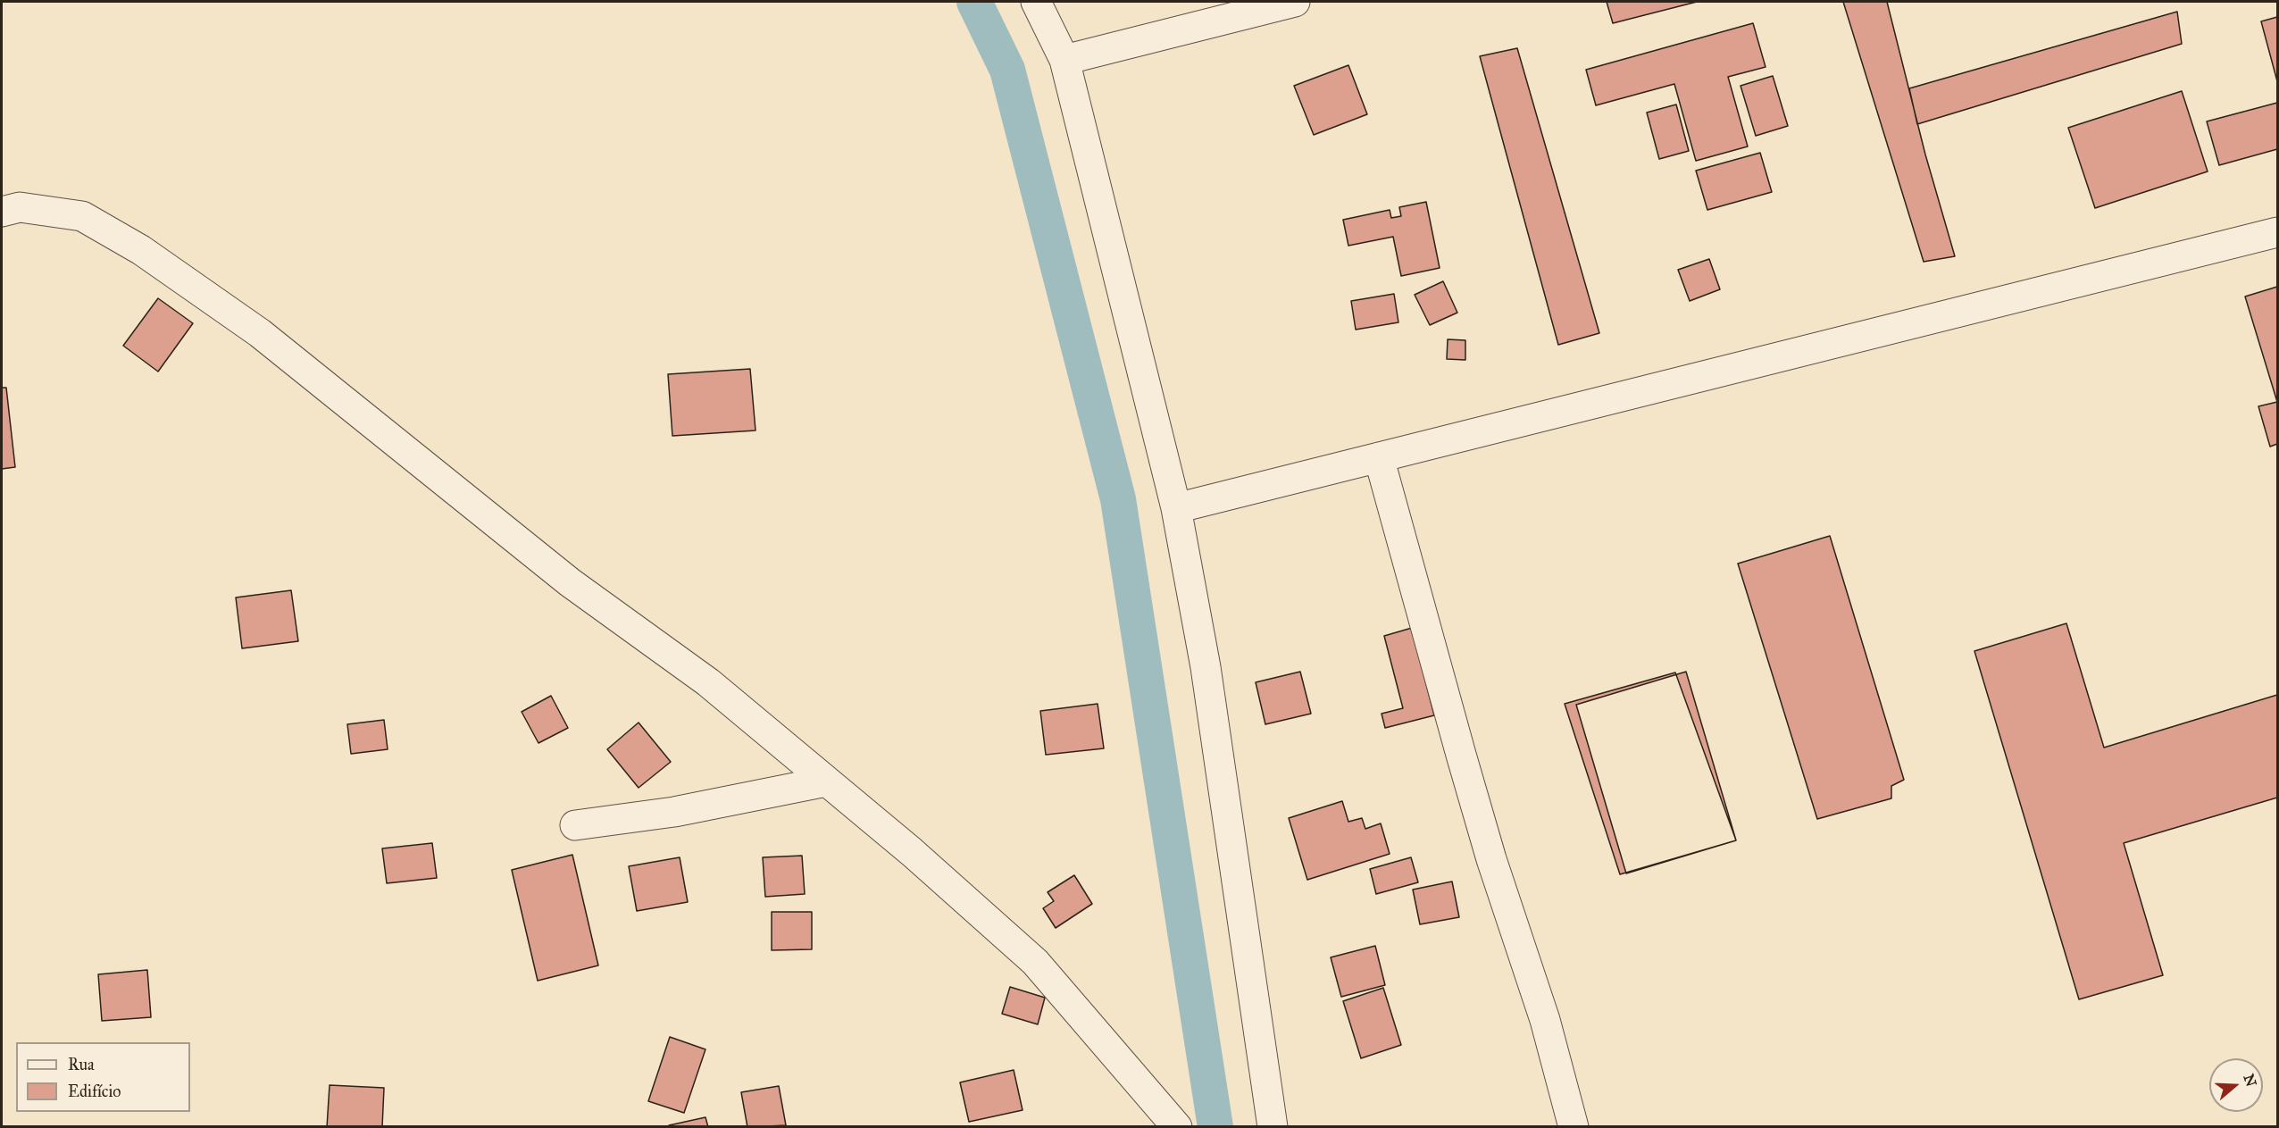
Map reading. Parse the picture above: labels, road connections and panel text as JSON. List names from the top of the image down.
{
  "legend": ["Rua", "Edifício"],
  "north": "right"
}
